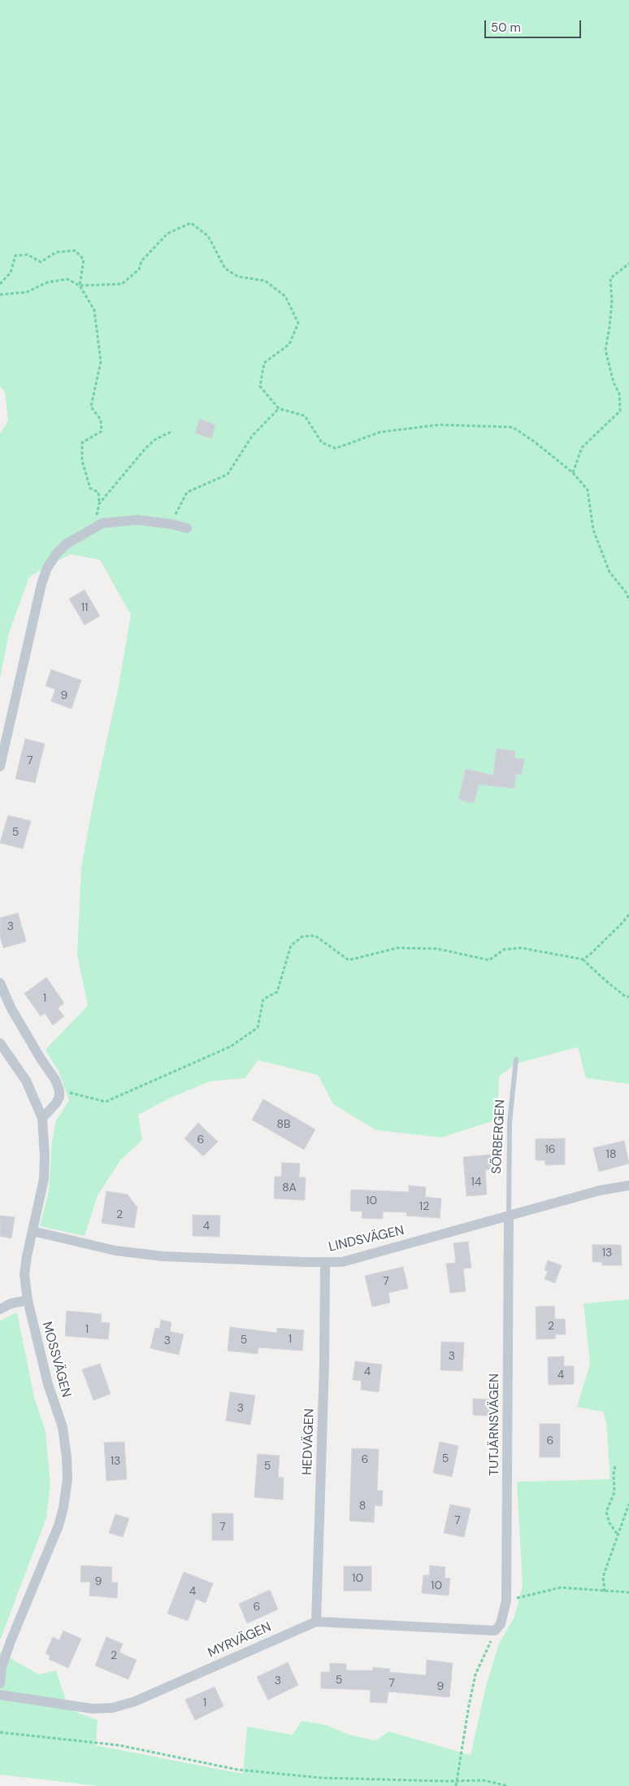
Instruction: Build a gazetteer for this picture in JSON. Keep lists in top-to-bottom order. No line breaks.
{"streets":{"street":["LINDSVÄGEN","MOSSVÄGEN","TUTJÄRNSVÄGEN","HEDVÄGEN","MYRVÄGEN"],"lane":["SÖRBERGEN"]},"crossings":[["SÖRBERGEN","LINDSVÄGEN"],["SÖRBERGEN","TUTJÄRNSVÄGEN"],["LINDSVÄGEN","MOSSVÄGEN"],["LINDSVÄGEN","TUTJÄRNSVÄGEN"],["LINDSVÄGEN","HEDVÄGEN"],["TUTJÄRNSVÄGEN","MYRVÄGEN"],["HEDVÄGEN","MYRVÄGEN"]],"house_numbers":["11","9","7","5","3","1","8B","6","16","18","14","8A","10","12","2","4","13","7","2","1","1","5","3","3","4","4","3","6","5","6","13","5","8","7","7","10","9","10","4","6","2","5","3","7","9","1"],"scale_bar":"50 m"}
